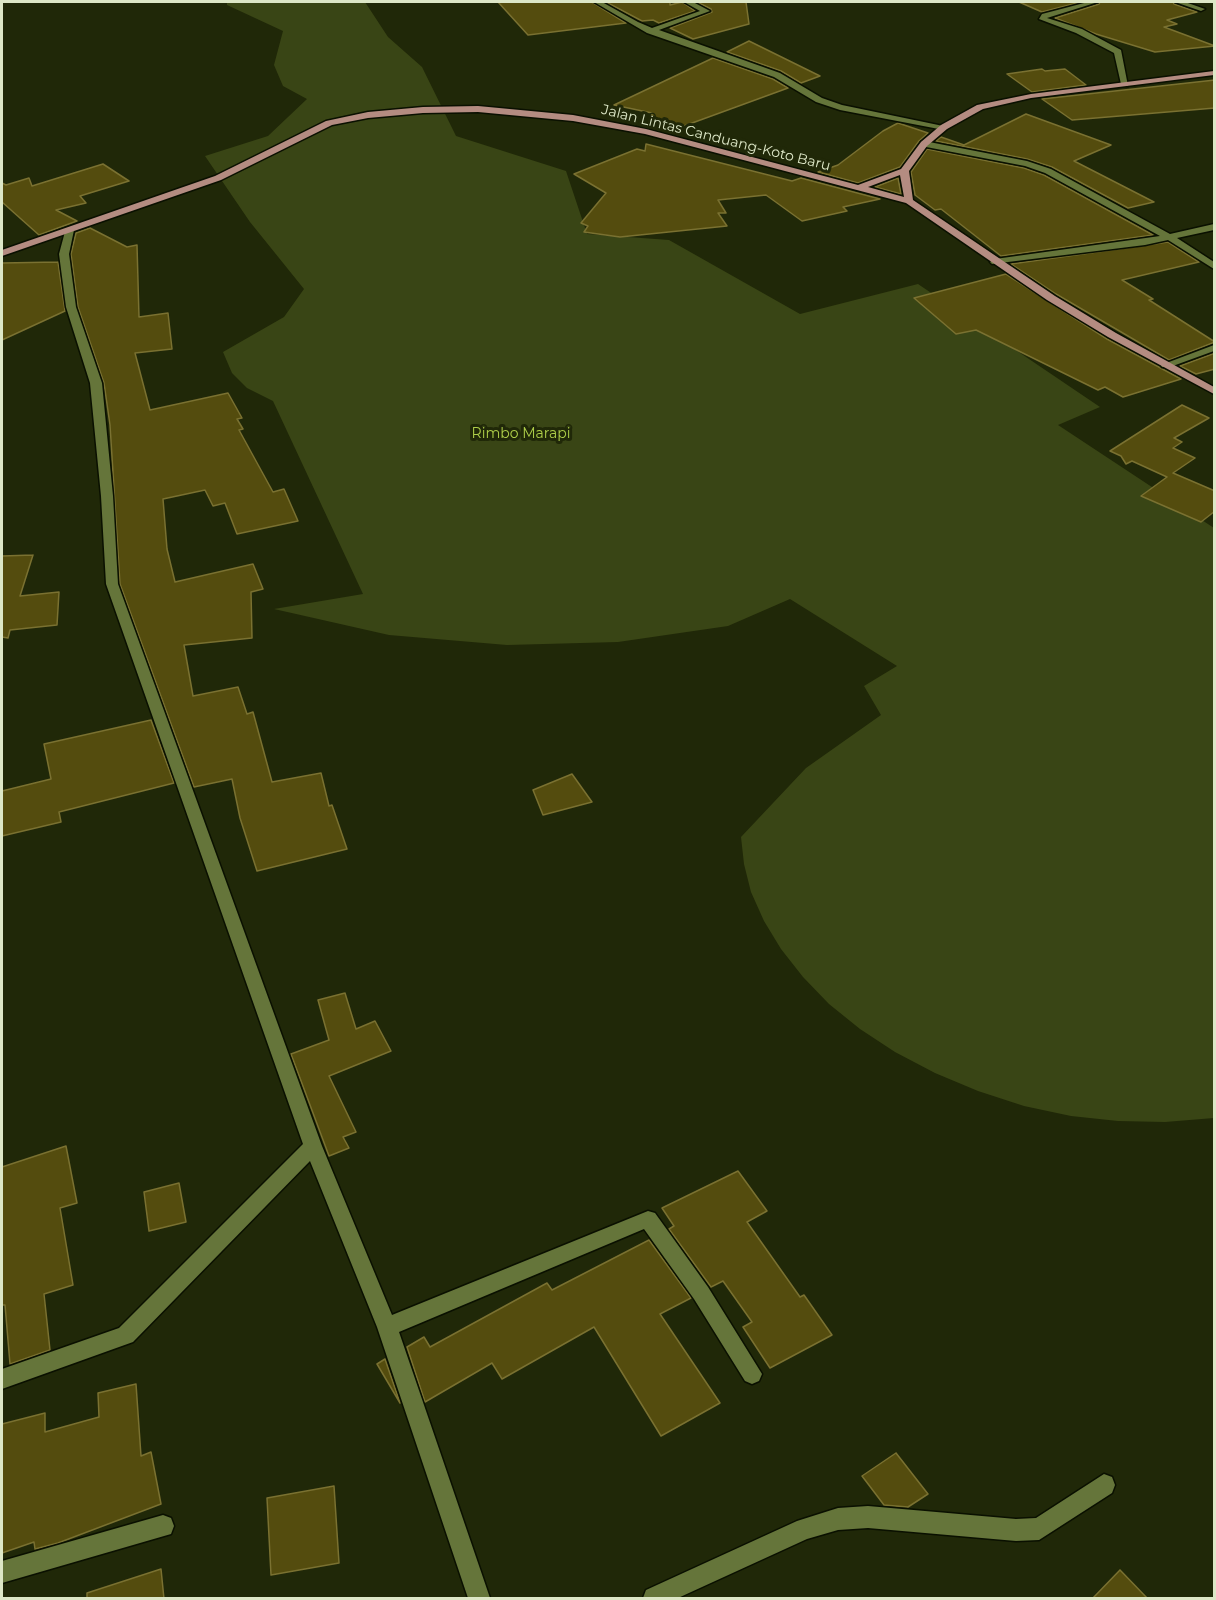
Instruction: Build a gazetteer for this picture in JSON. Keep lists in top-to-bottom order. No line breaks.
{"streets":{"main road":["Jalan Lintas Canduang-Koto Baru"]},"parks":["Rimbo Marapi"]}
